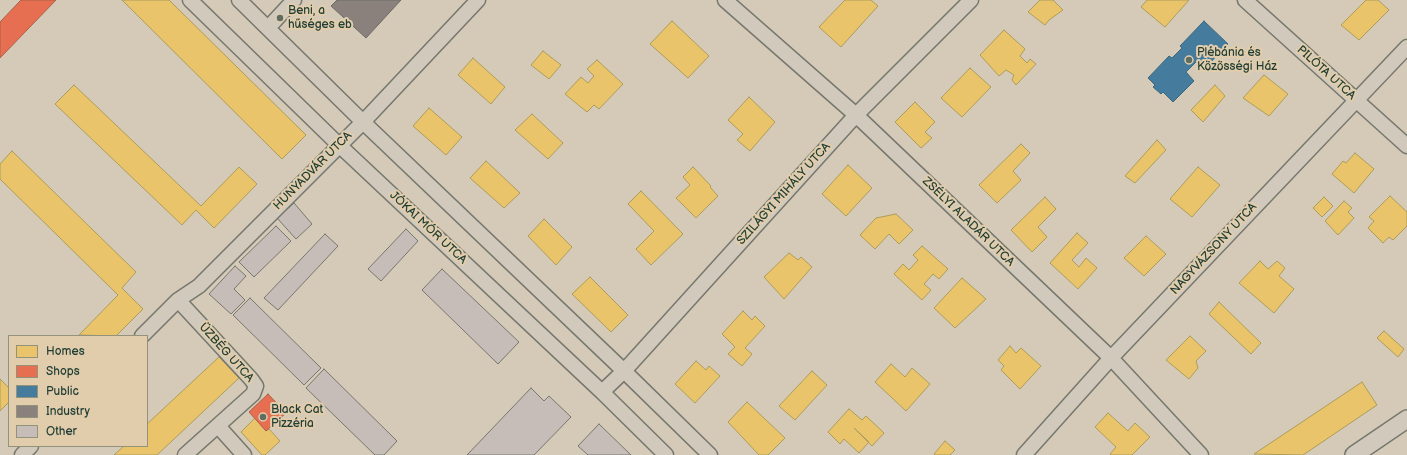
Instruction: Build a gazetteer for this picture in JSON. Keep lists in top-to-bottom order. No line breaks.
{"streets":{"street":["PILÓTA UTCA","HUNYADVÁR UTCA","SZILÁGYI MIHÁLY UTCA","ZSÉLYI ALADÁR UTCA","JÓKAI MÓR UTCA","NAGYVÁZSONY UTCA","ÜZBÉG UTCA"]},"crossings":[["PILÓTA UTCA","NAGYVÁZSONY UTCA"],["HUNYADVÁR UTCA","JÓKAI MÓR UTCA"],["HUNYADVÁR UTCA","ÜZBÉG UTCA"],["SZILÁGYI MIHÁLY UTCA","ZSÉLYI ALADÁR UTCA"],["SZILÁGYI MIHÁLY UTCA","JÓKAI MÓR UTCA"],["ZSÉLYI ALADÁR UTCA","NAGYVÁZSONY UTCA"]],"places":["Beni, a hűséges eb","Plébánia és Közösségi Ház","Black Cat Pizzéria"],"legend":["Homes","Shops","Public","Industry","Other"]}
